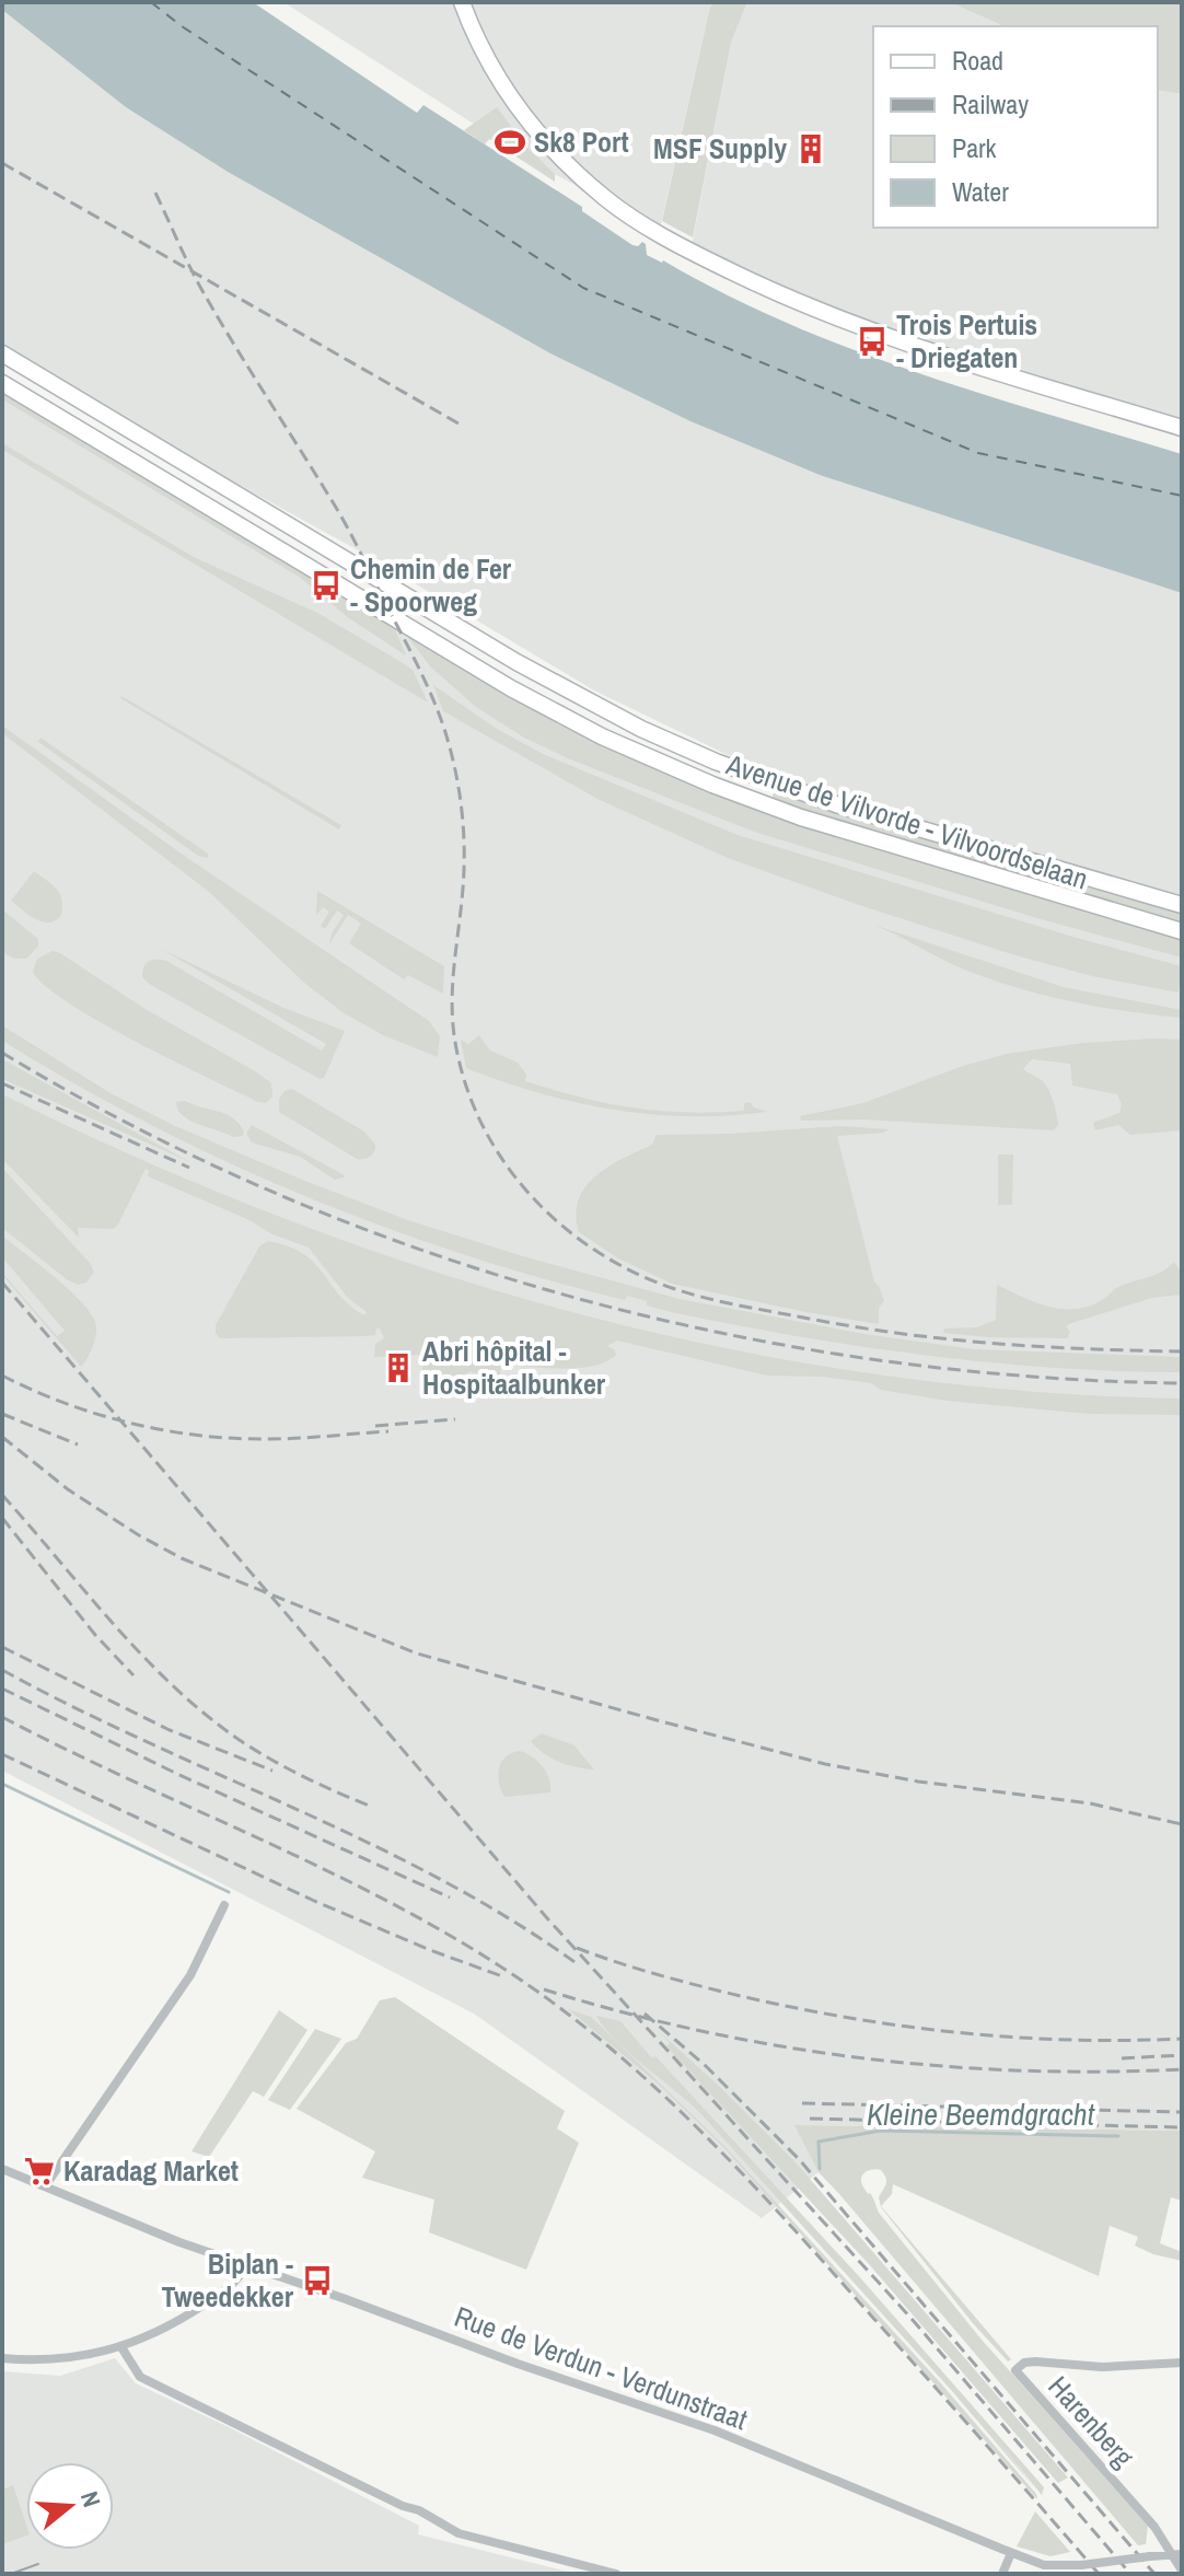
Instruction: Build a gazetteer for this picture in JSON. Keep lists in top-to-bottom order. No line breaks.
{"streets":{"main road":["Avenue de Vilvorde - Vilvoordselaan"],"street":["Rue de Verdun - Verdunstraat","Harenberg"]},"crossings":[["Rue de Verdun - Verdunstraat","Harenberg"]],"water":["Kleine Beemdgracht"],"places":{"sports":["Sk8 Port"],"building":["MSF Supply","Abri hôpital - Hospitaalbunker"],"bus stop":["Trois Pertuis - Driegaten","Chemin de Fer - Spoorweg","Biplan - Tweedekker"],"supermarket":["Karadag Market"]},"legend":["Road","Railway","Park","Water"],"north":"right"}
